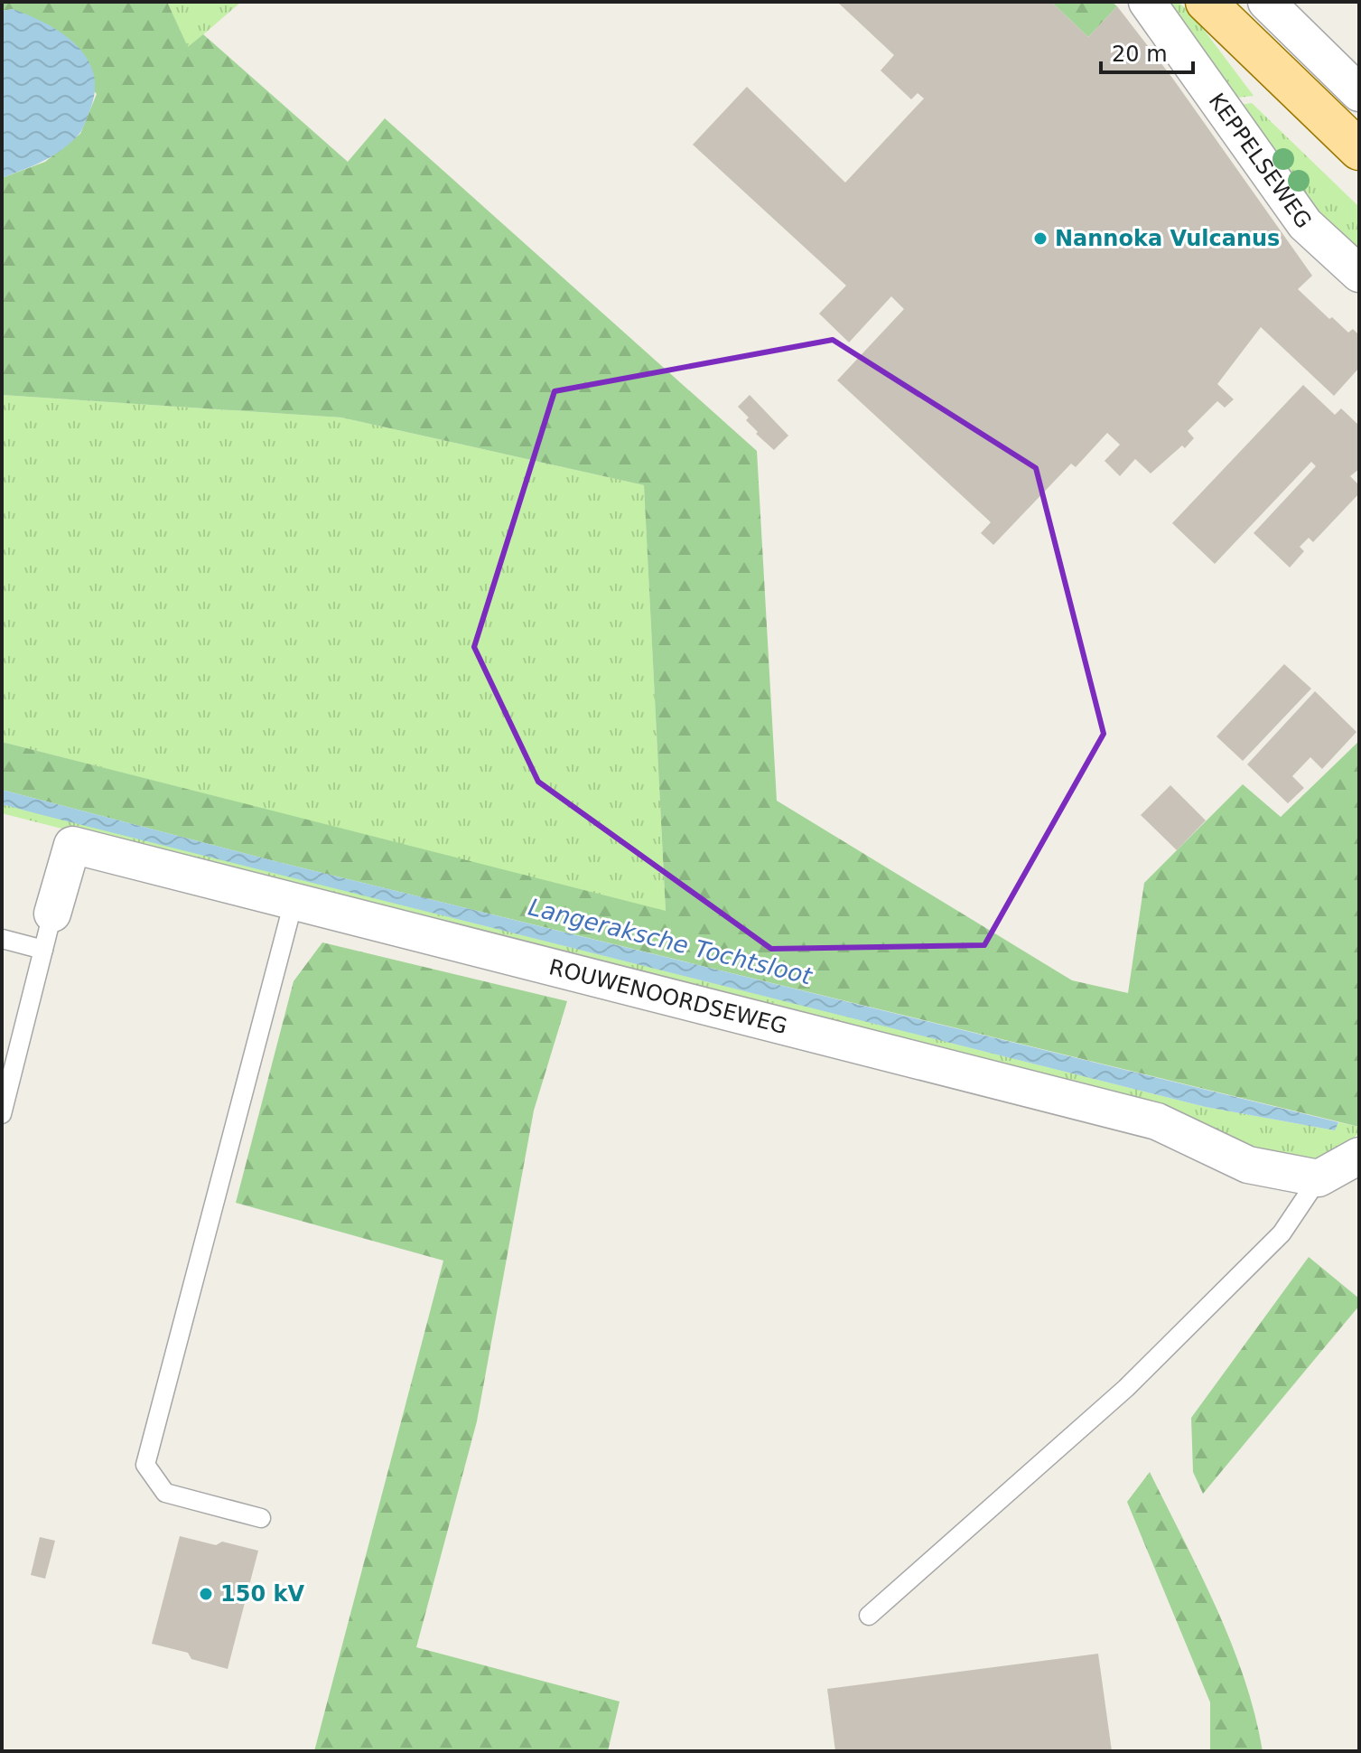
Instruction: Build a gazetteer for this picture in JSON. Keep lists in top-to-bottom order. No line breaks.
{"streets":{"street":["KEPPELSEWEG","ROUWENOORDSEWEG"]},"water":["Langeraksche Tochtsloot"],"places":["Nannoka Vulcanus","150 kV"],"scale_bar":"20 m"}
